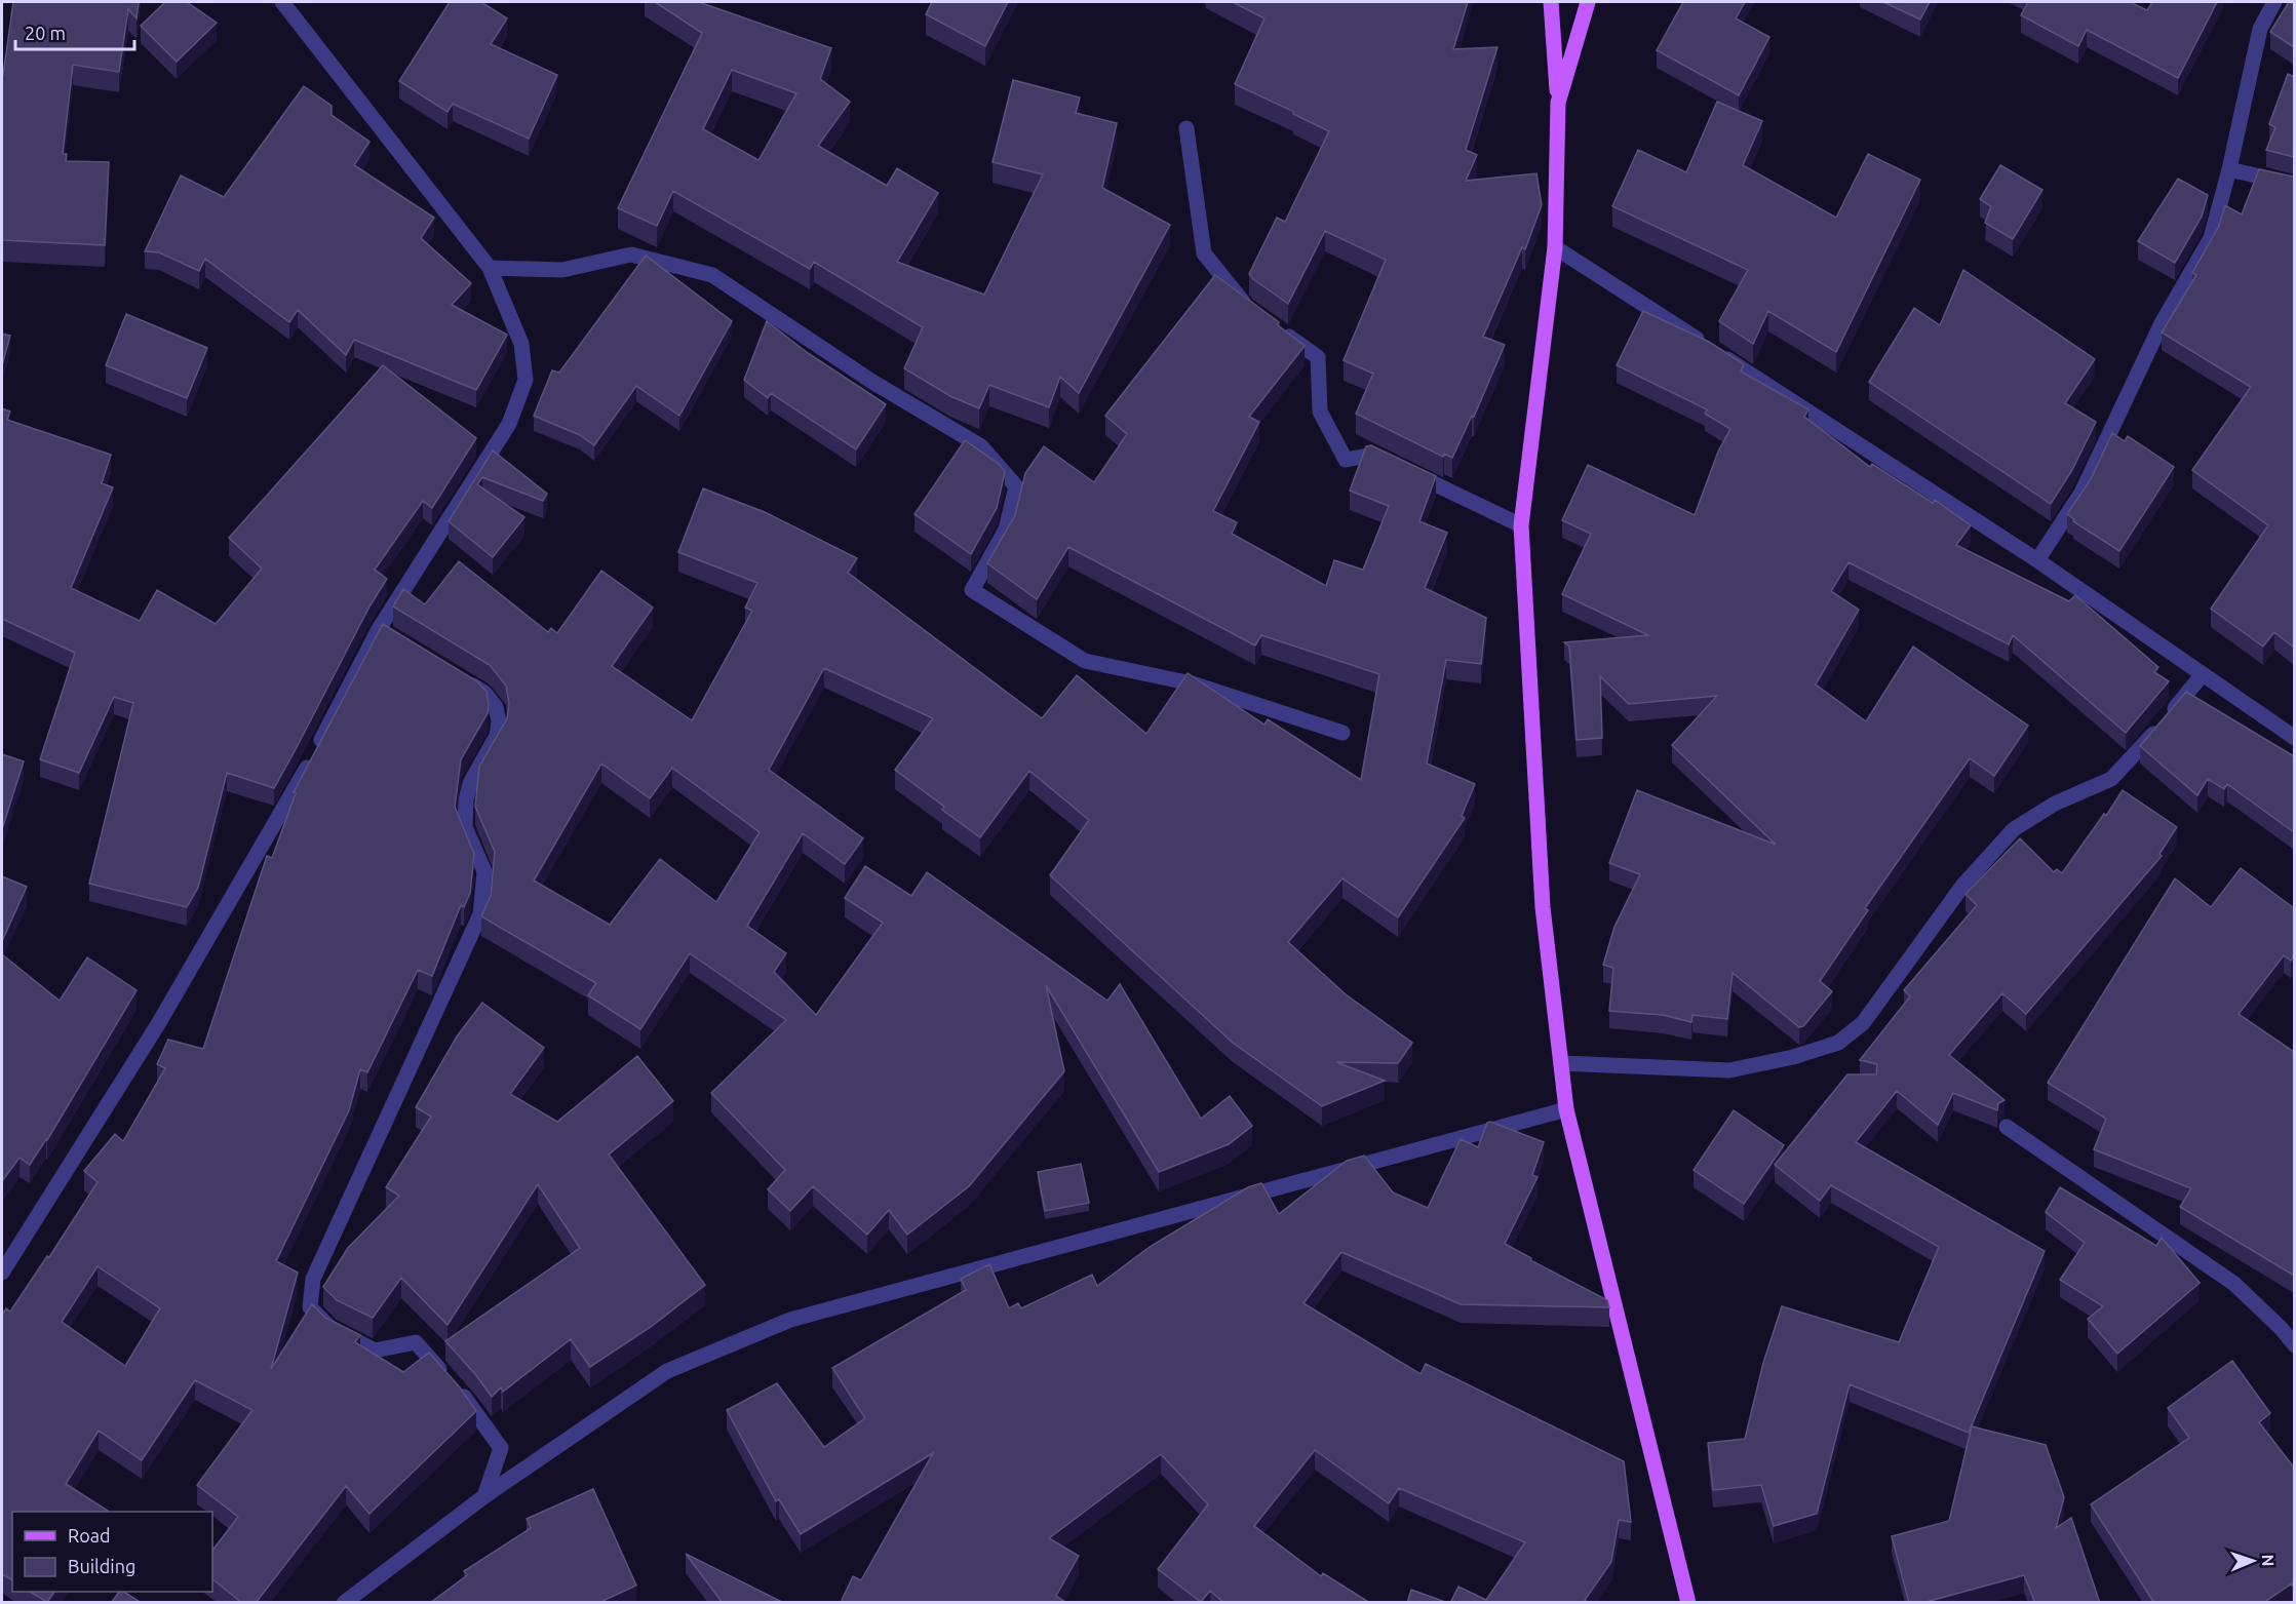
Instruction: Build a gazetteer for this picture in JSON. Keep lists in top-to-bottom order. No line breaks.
{"legend":["Road","Building"],"scale_bar":"20 m","north":"right"}
